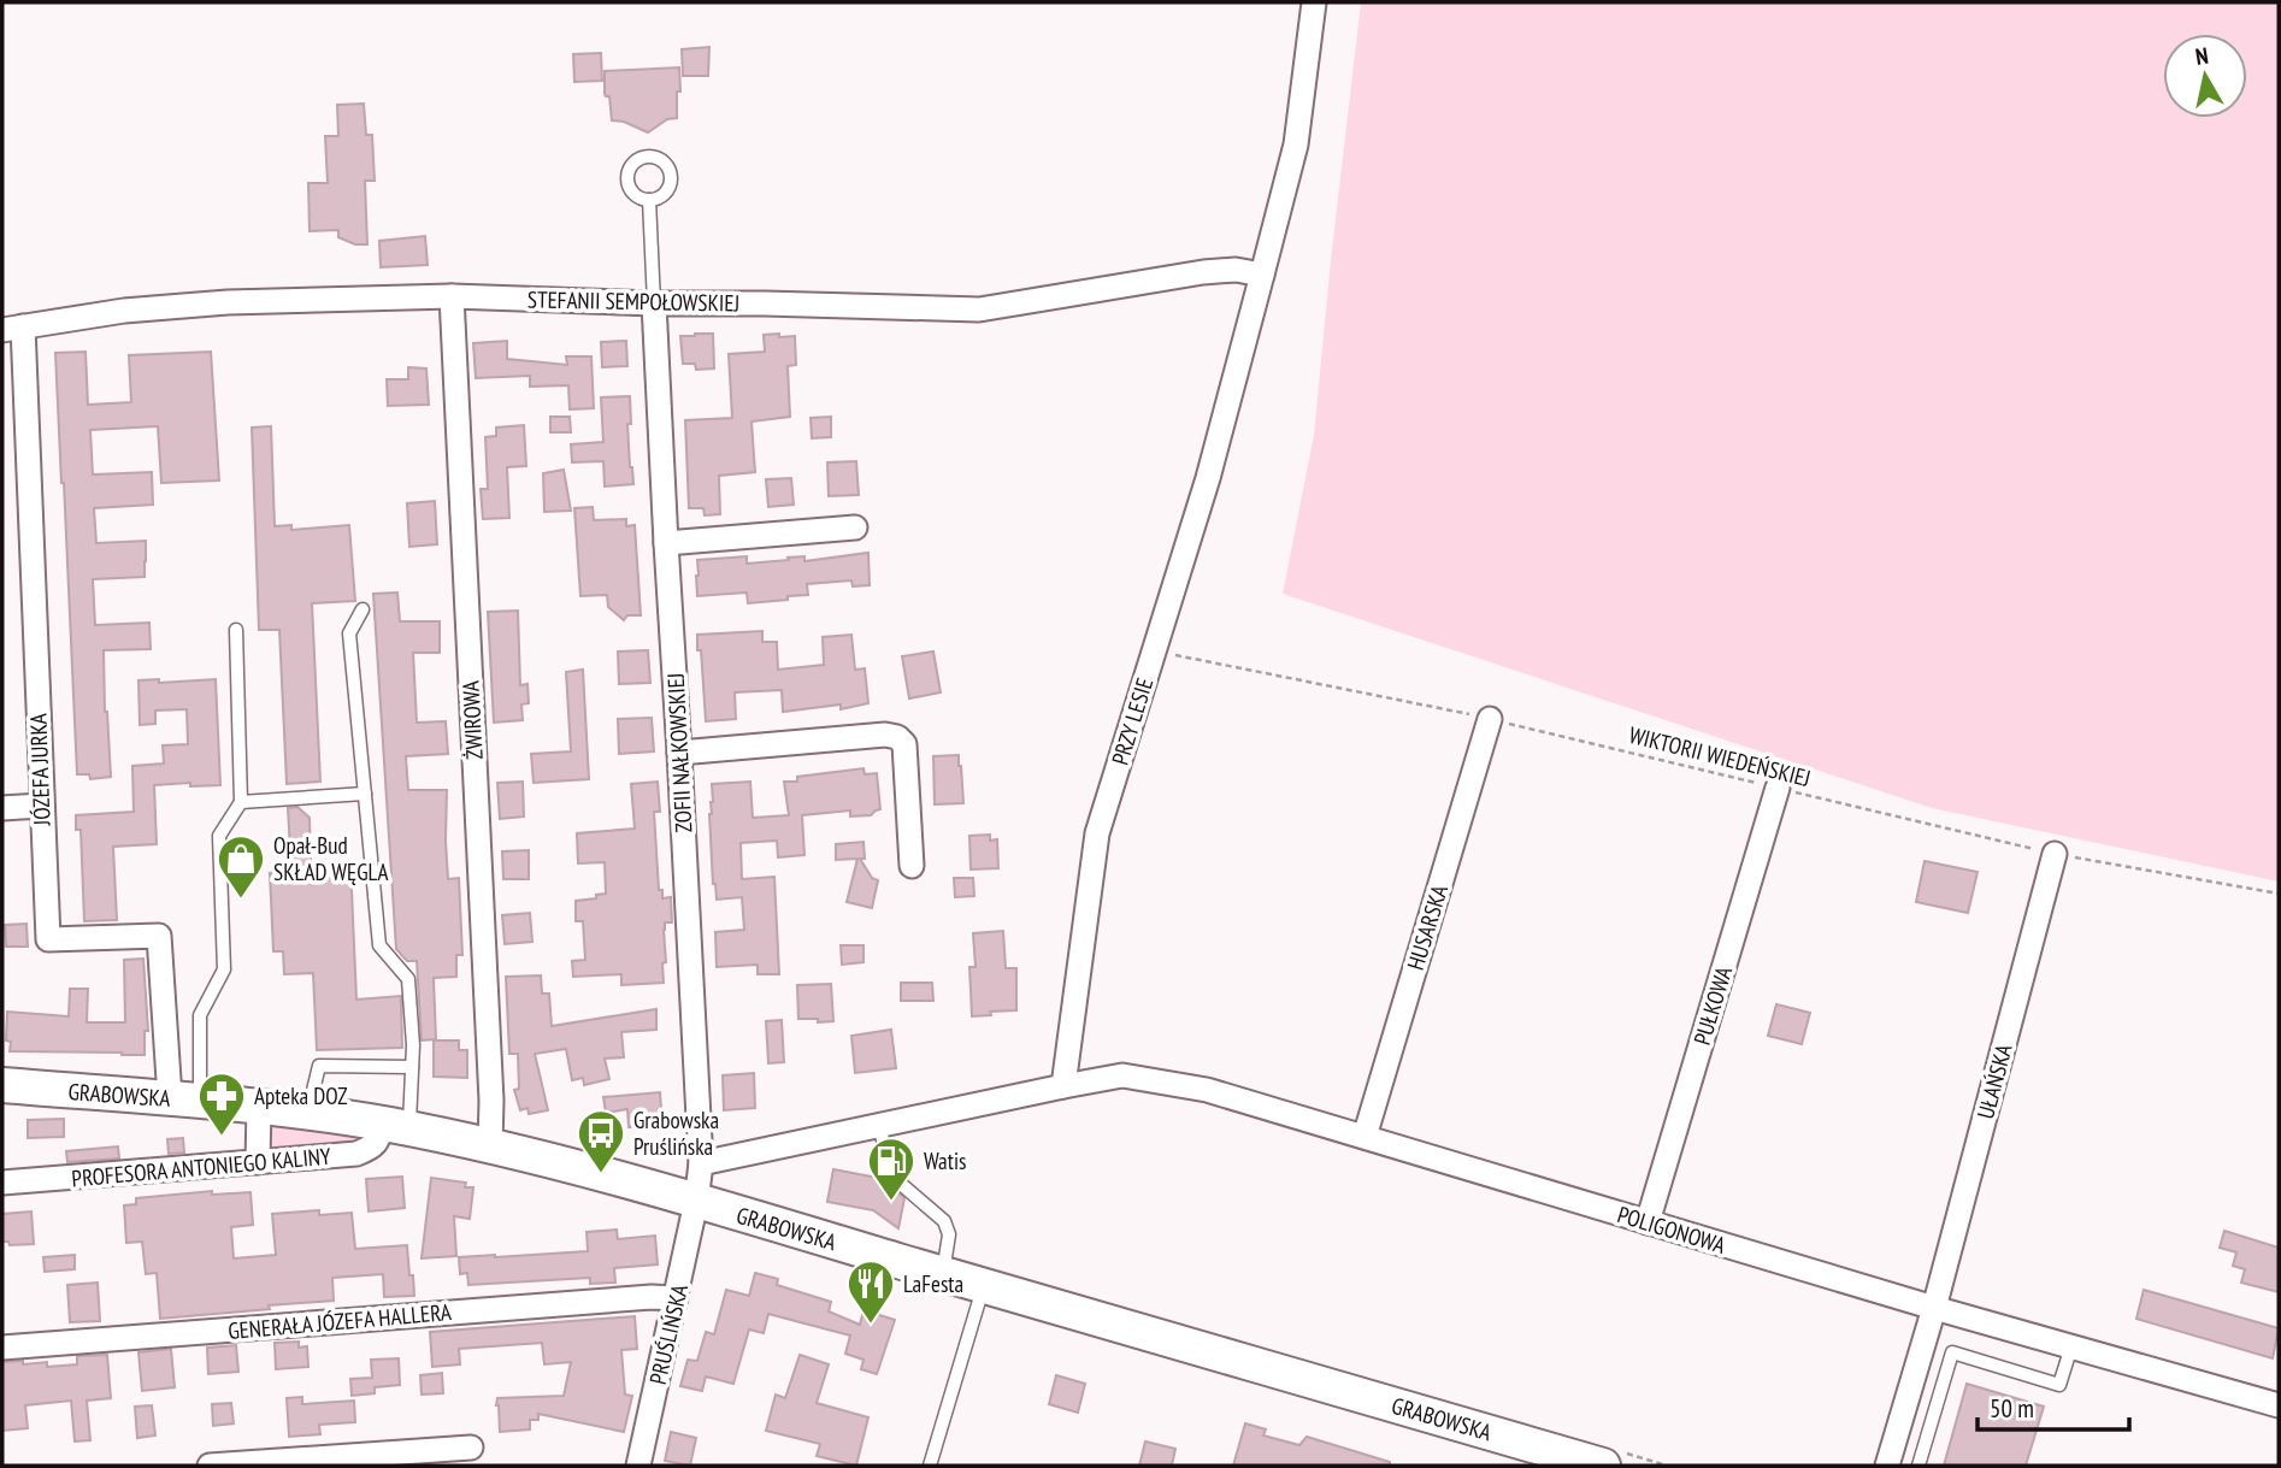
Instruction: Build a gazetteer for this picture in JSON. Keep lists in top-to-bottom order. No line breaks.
{"streets":{"street":["STEFANII SEMPOŁOWSKIEJ","ŻWIROWA","PRZY LESIE","ZOFII NAŁKOWSKIEJ","JÓZEFA JURKA","HUSARSKA","PUŁKOWA","UŁAŃSKA","GRABOWSKA","PROFESORA ANTONIEGO KALINY","POLIGONOWA","GENERAŁA JÓZEFA HALLERA","PRUŚLIŃSKA"],"path":["WIKTORII WIEDEŃSKIEJ"]},"crossings":[["STEFANII SEMPOŁOWSKIEJ","ŻWIROWA"],["STEFANII SEMPOŁOWSKIEJ","PRZY LESIE"],["STEFANII SEMPOŁOWSKIEJ","ZOFII NAŁKOWSKIEJ"],["STEFANII SEMPOŁOWSKIEJ","JÓZEFA JURKA"],["ŻWIROWA","GRABOWSKA"],["PRZY LESIE","WIKTORII WIEDEŃSKIEJ"],["PRZY LESIE","POLIGONOWA"],["ZOFII NAŁKOWSKIEJ","GRABOWSKA"],["ZOFII NAŁKOWSKIEJ","PRUŚLIŃSKA"],["WIKTORII WIEDEŃSKIEJ","HUSARSKA"],["WIKTORII WIEDEŃSKIEJ","PUŁKOWA"],["WIKTORII WIEDEŃSKIEJ","UŁAŃSKA"],["JÓZEFA JURKA","GRABOWSKA"],["HUSARSKA","POLIGONOWA"],["PUŁKOWA","POLIGONOWA"],["UŁAŃSKA","POLIGONOWA"],["GRABOWSKA","PROFESORA ANTONIEGO KALINY"],["GRABOWSKA","PRUŚLIŃSKA"],["GENERAŁA JÓZEFA HALLERA","PRUŚLIŃSKA"]],"places":{"shop":["Opał-Bud SKŁAD WĘGLA"],"pharmacy":["Apteka DOZ"],"bus stop":["Grabowska Pruślińska"],"fuel station":["Watis"],"restaurant":["LaFesta"]},"scale_bar":"50 m","north":"top"}
